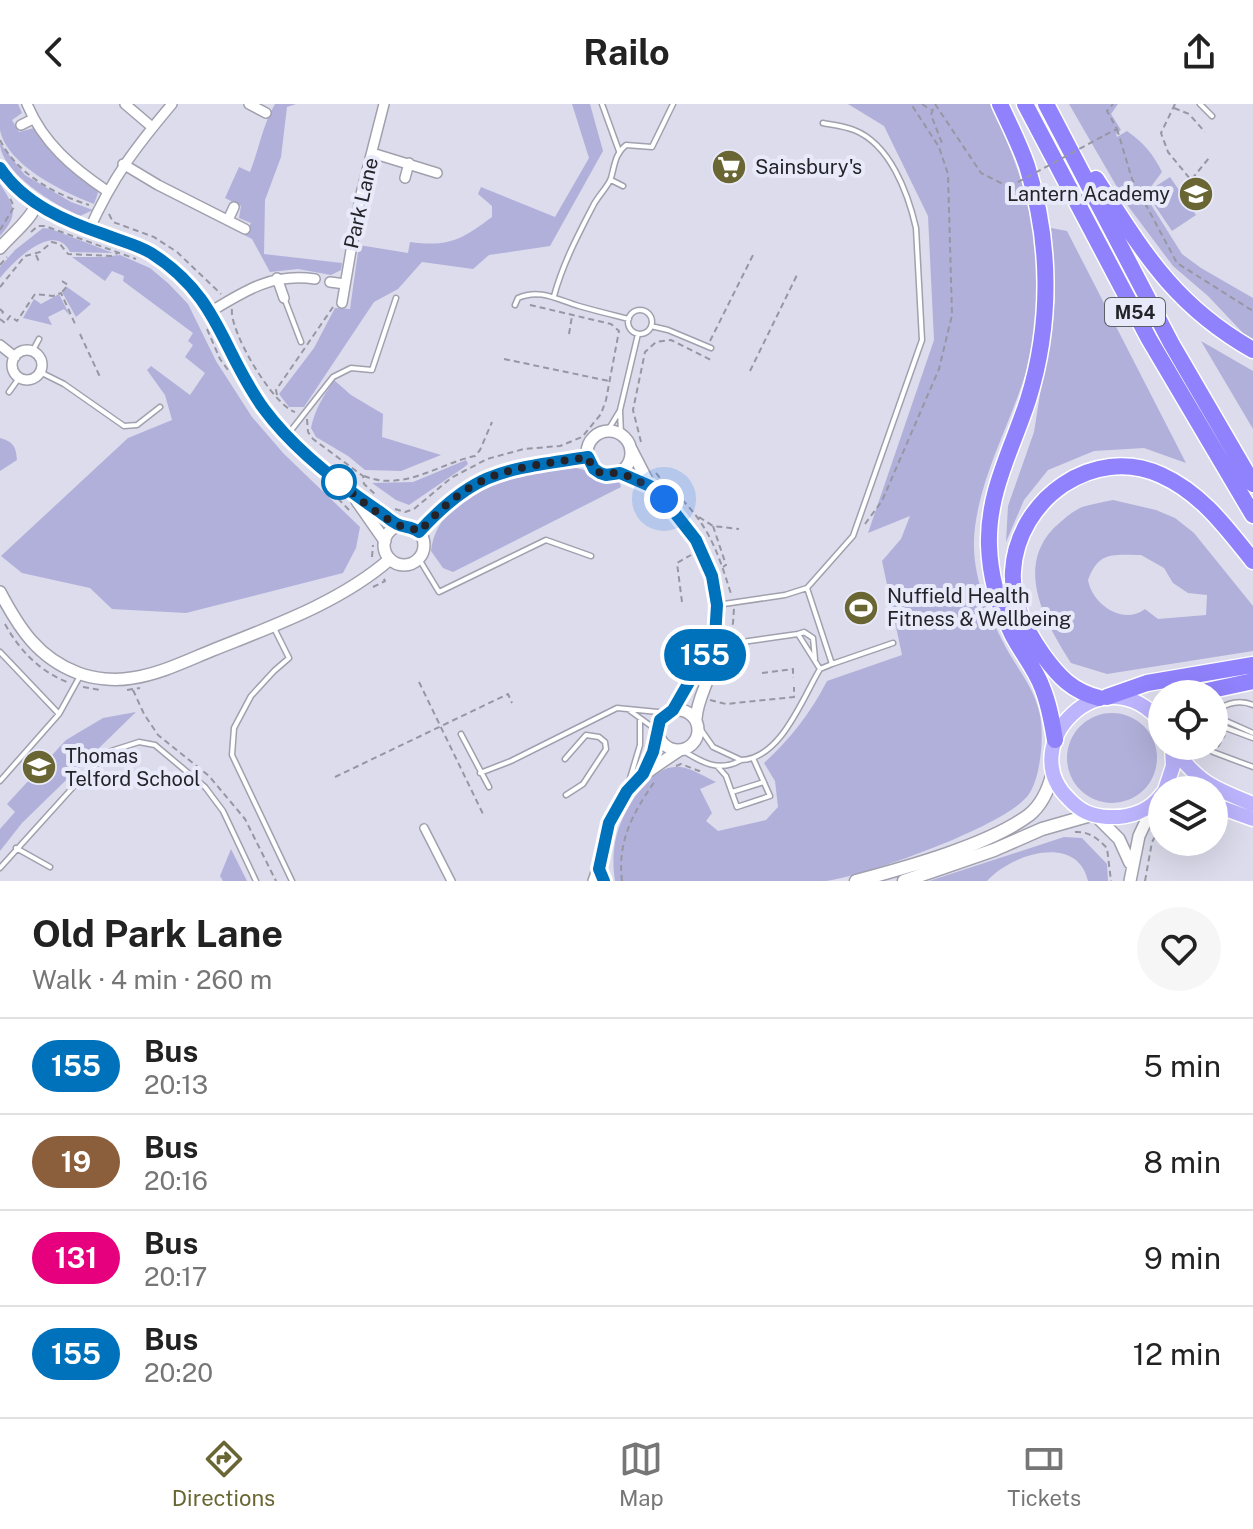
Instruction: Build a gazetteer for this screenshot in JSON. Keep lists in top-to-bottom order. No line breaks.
{"streets":{"highway":["M54"],"street":["Park Lane"]},"places":{"supermarket":["Sainsbury's"],"school or university":["Lantern Academy","Thomas Telford School"],"sports":["Nuffield Health Fitness & Wellbeing"]},"lines":["bus line 155"],"page":{"header":"Railo","on_map":"155","heading":["Old Park Lane","Walk · 4 min · 260 m"],"list":[{"mark":"155","name":"Bus","note":"20:13","value":"5 min"},{"mark":"19","name":"Bus","note":"20:16","value":"8 min"},{"mark":"131","name":"Bus","note":"20:17","value":"9 min"},{"mark":"155","name":"Bus","note":"20:20","value":"12 min"}],"tabs":["Directions","Map","Tickets"]}}
